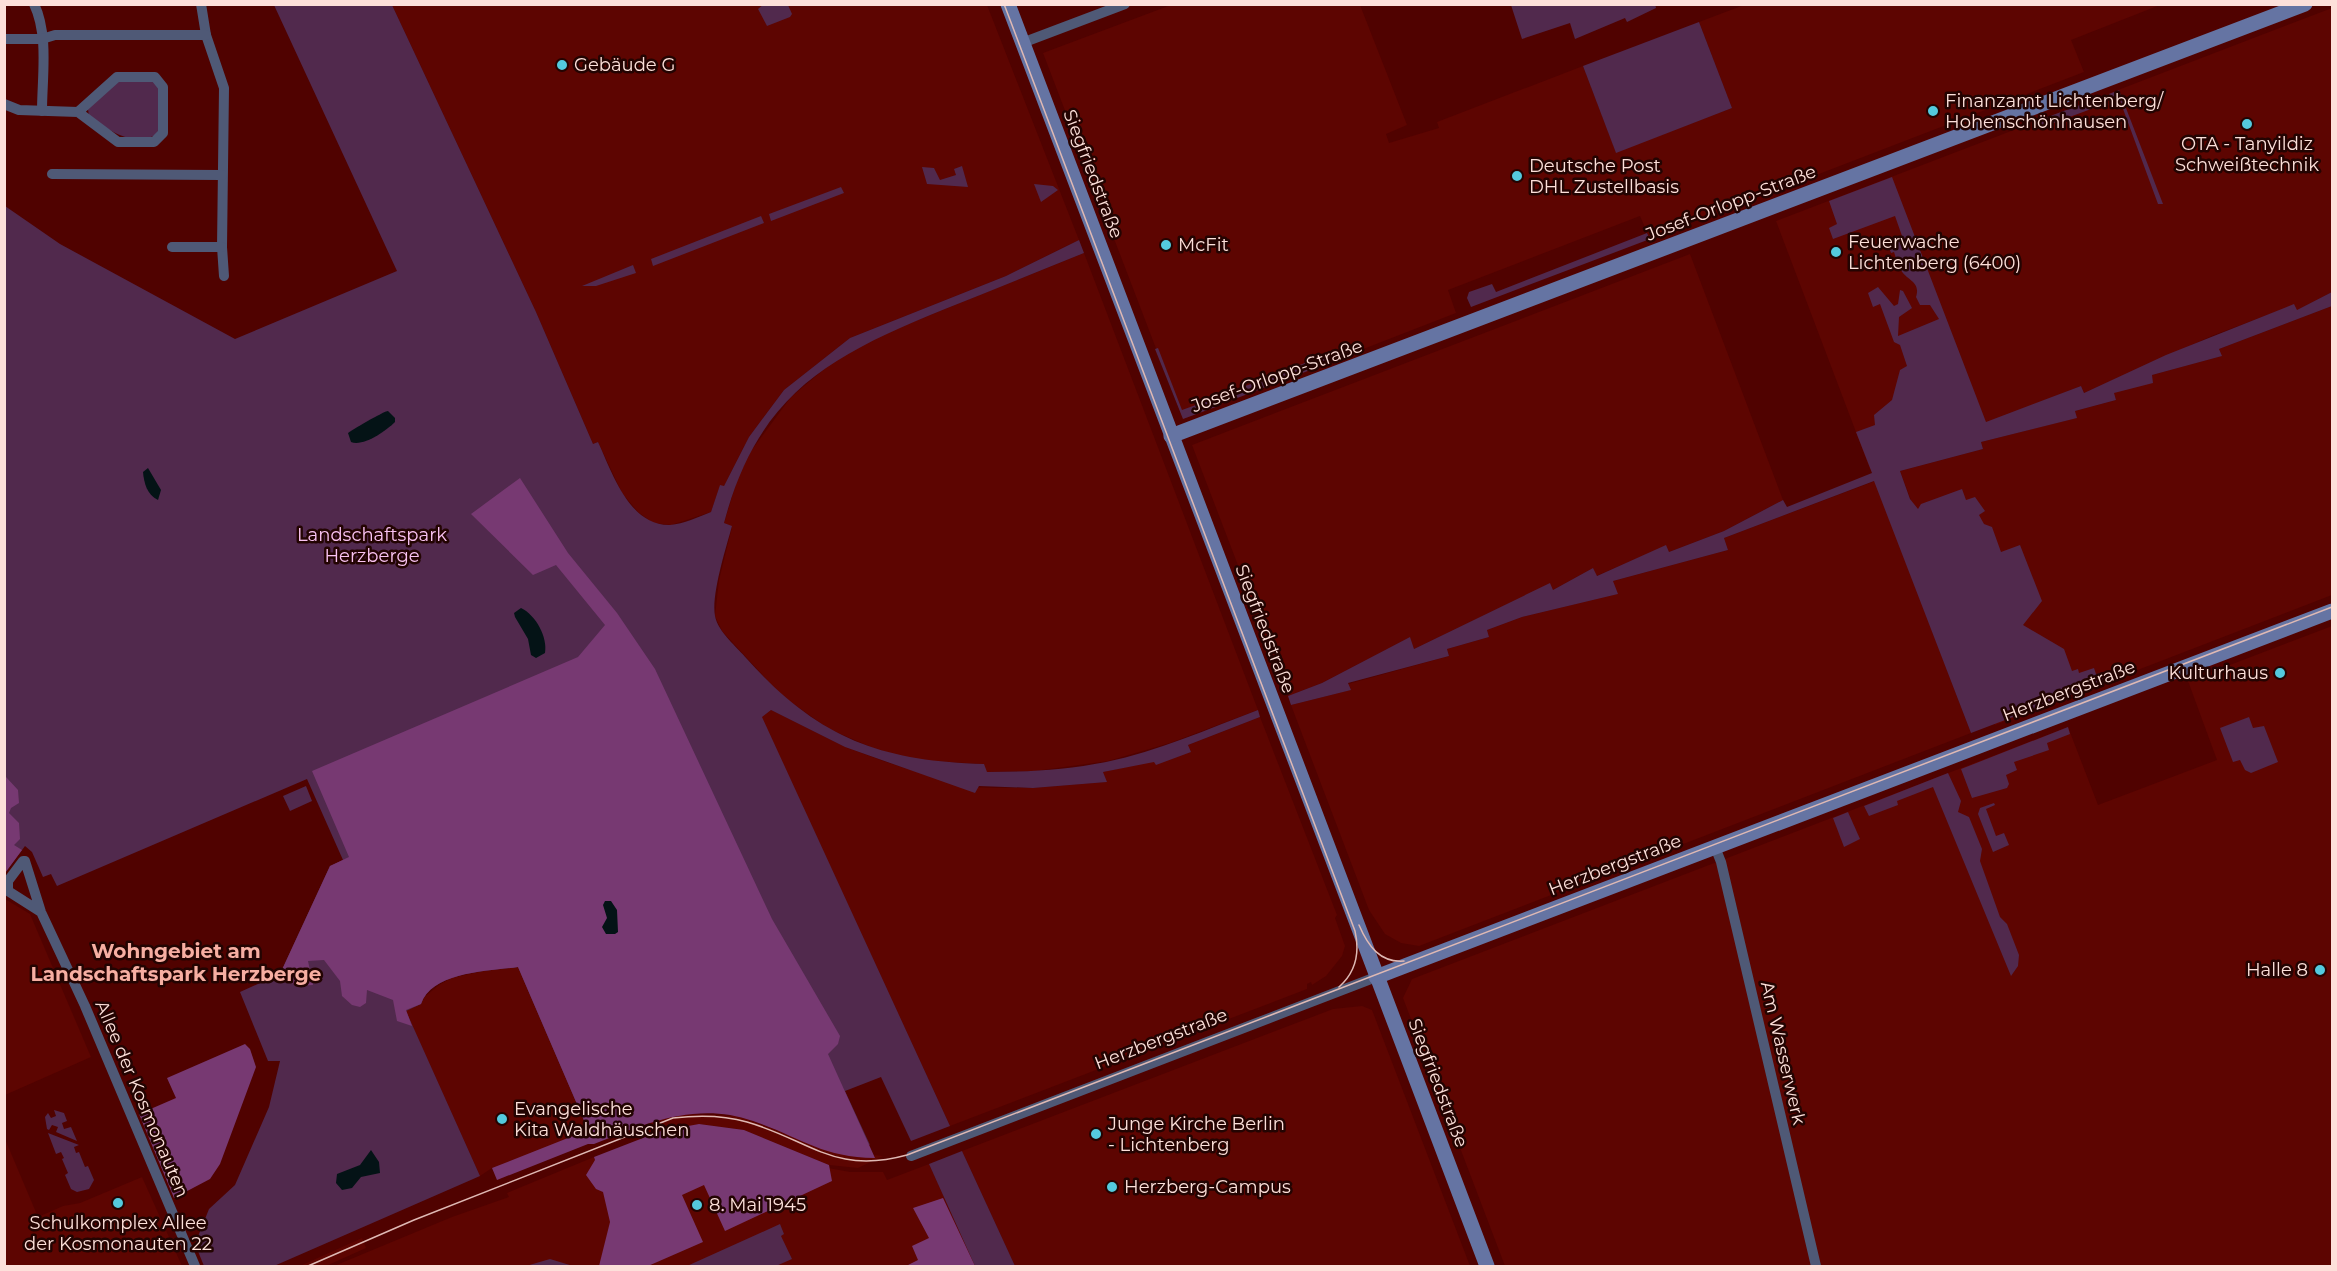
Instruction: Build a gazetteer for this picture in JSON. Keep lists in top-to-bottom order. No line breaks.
{"streets":{"street":["Siegfriedstraße","Josef-Orlopp-Straße","Herzbergstraße","Am Wasserwerk","Allee der Kosmonauten"]},"crossings":[["Siegfriedstraße","Josef-Orlopp-Straße"],["Siegfriedstraße","Herzbergstraße"],["Herzbergstraße","Am Wasserwerk"]],"districts":["Wohngebiet am Landschaftspark Herzberge"],"parks":["Landschaftspark Herzberge"],"places":["Gebäude G","Finanzamt Lichtenberg/ Hohenschönhausen","OTA - Tanyildiz Schweißtechnik","Deutsche Post DHL Zustellbasis","McFit","Feuerwache Lichtenberg (6400)","Kulturhaus","Halle 8","Evangelische Kita Waldhäuschen","Junge Kirche Berlin - Lichtenberg","Herzberg-Campus","Schulkomplex Allee der Kosmonauten 22","8. Mai 1945"]}
